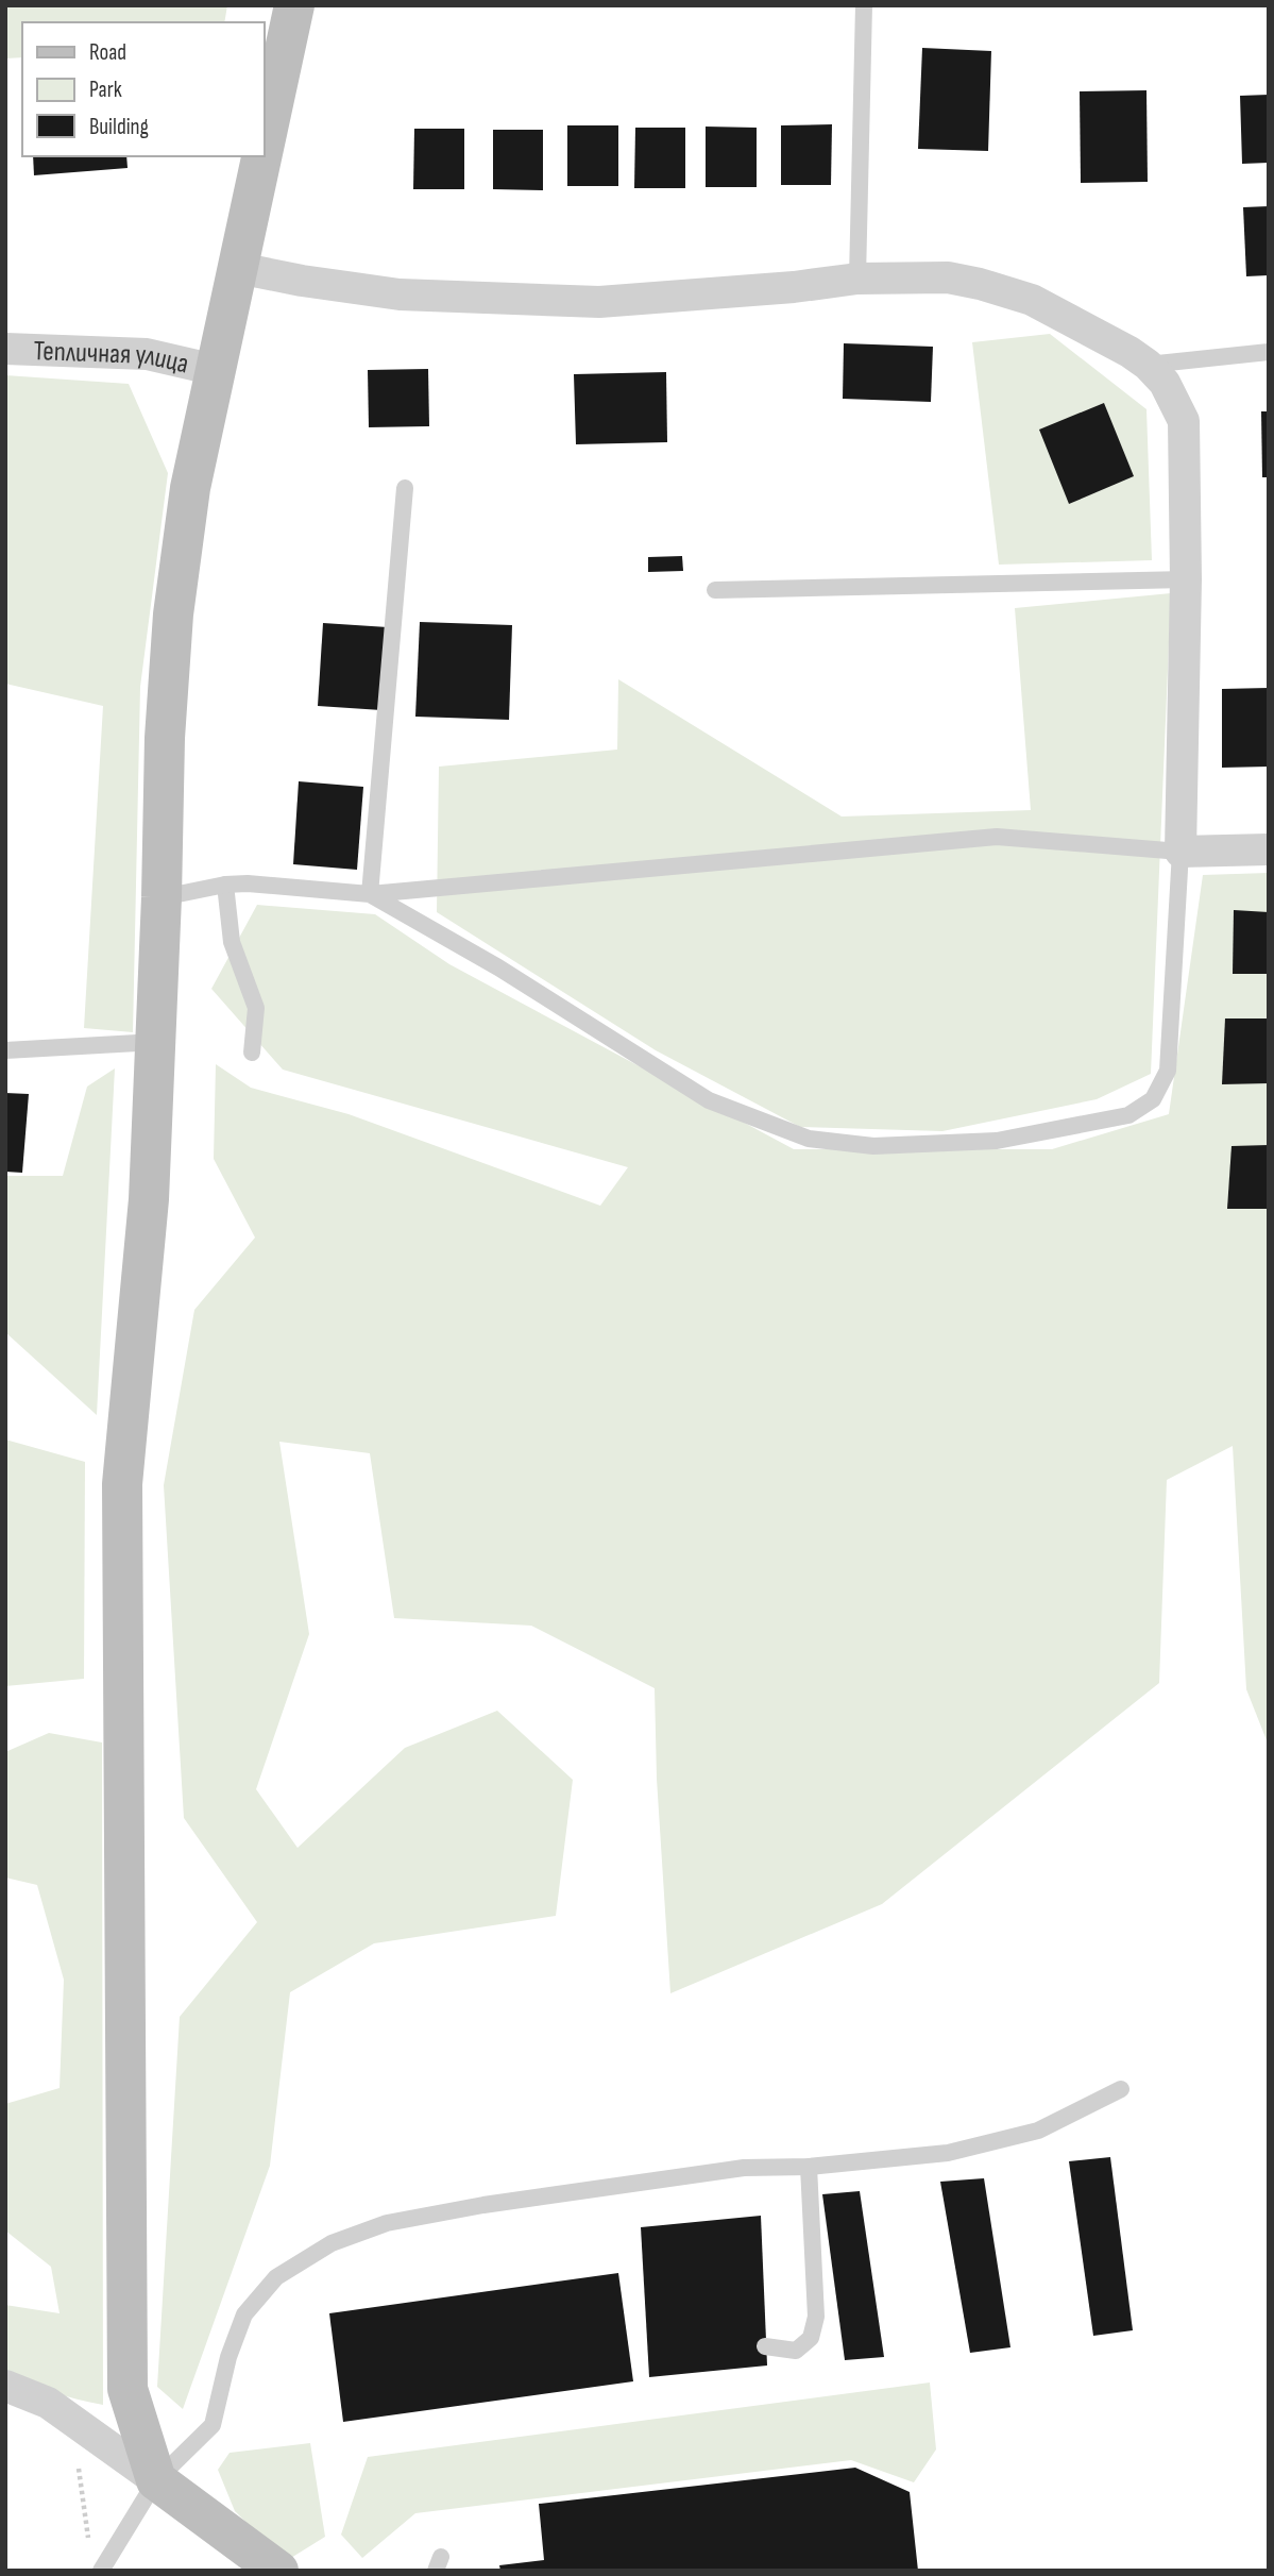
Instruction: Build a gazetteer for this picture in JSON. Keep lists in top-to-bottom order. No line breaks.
{"streets":{"street":["Тепличная улица"]},"legend":["Road","Park","Building"]}
